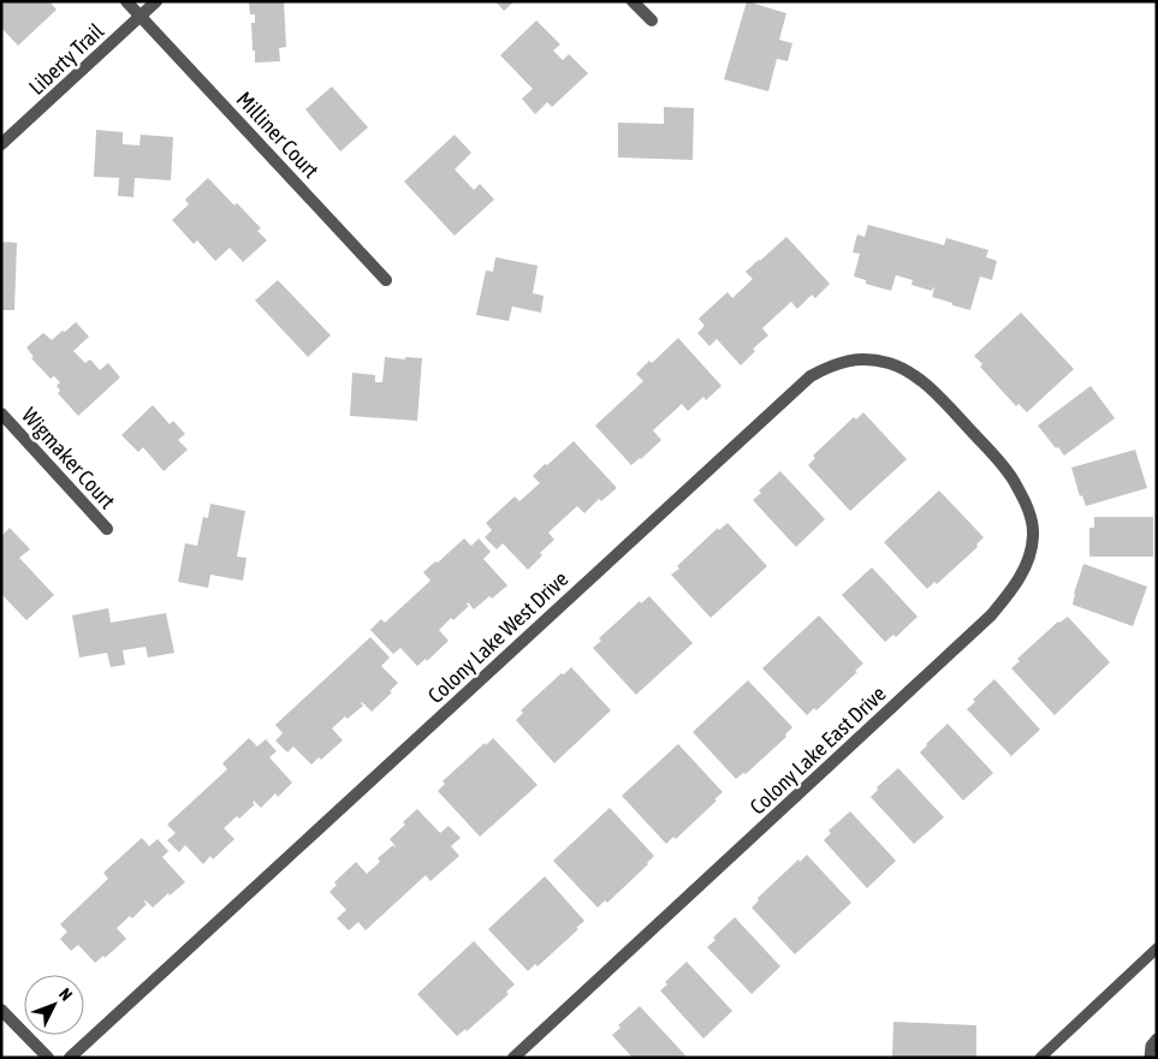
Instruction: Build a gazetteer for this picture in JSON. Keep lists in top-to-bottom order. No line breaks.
{"streets":{"street":["Liberty Trail","Milliner Court","Wigmaker Court","Colony Lake West Drive","Colony Lake East Drive"]},"crossings":[["Liberty Trail","Milliner Court"],["Colony Lake West Drive","Colony Lake East Drive"]],"north":"top right"}
